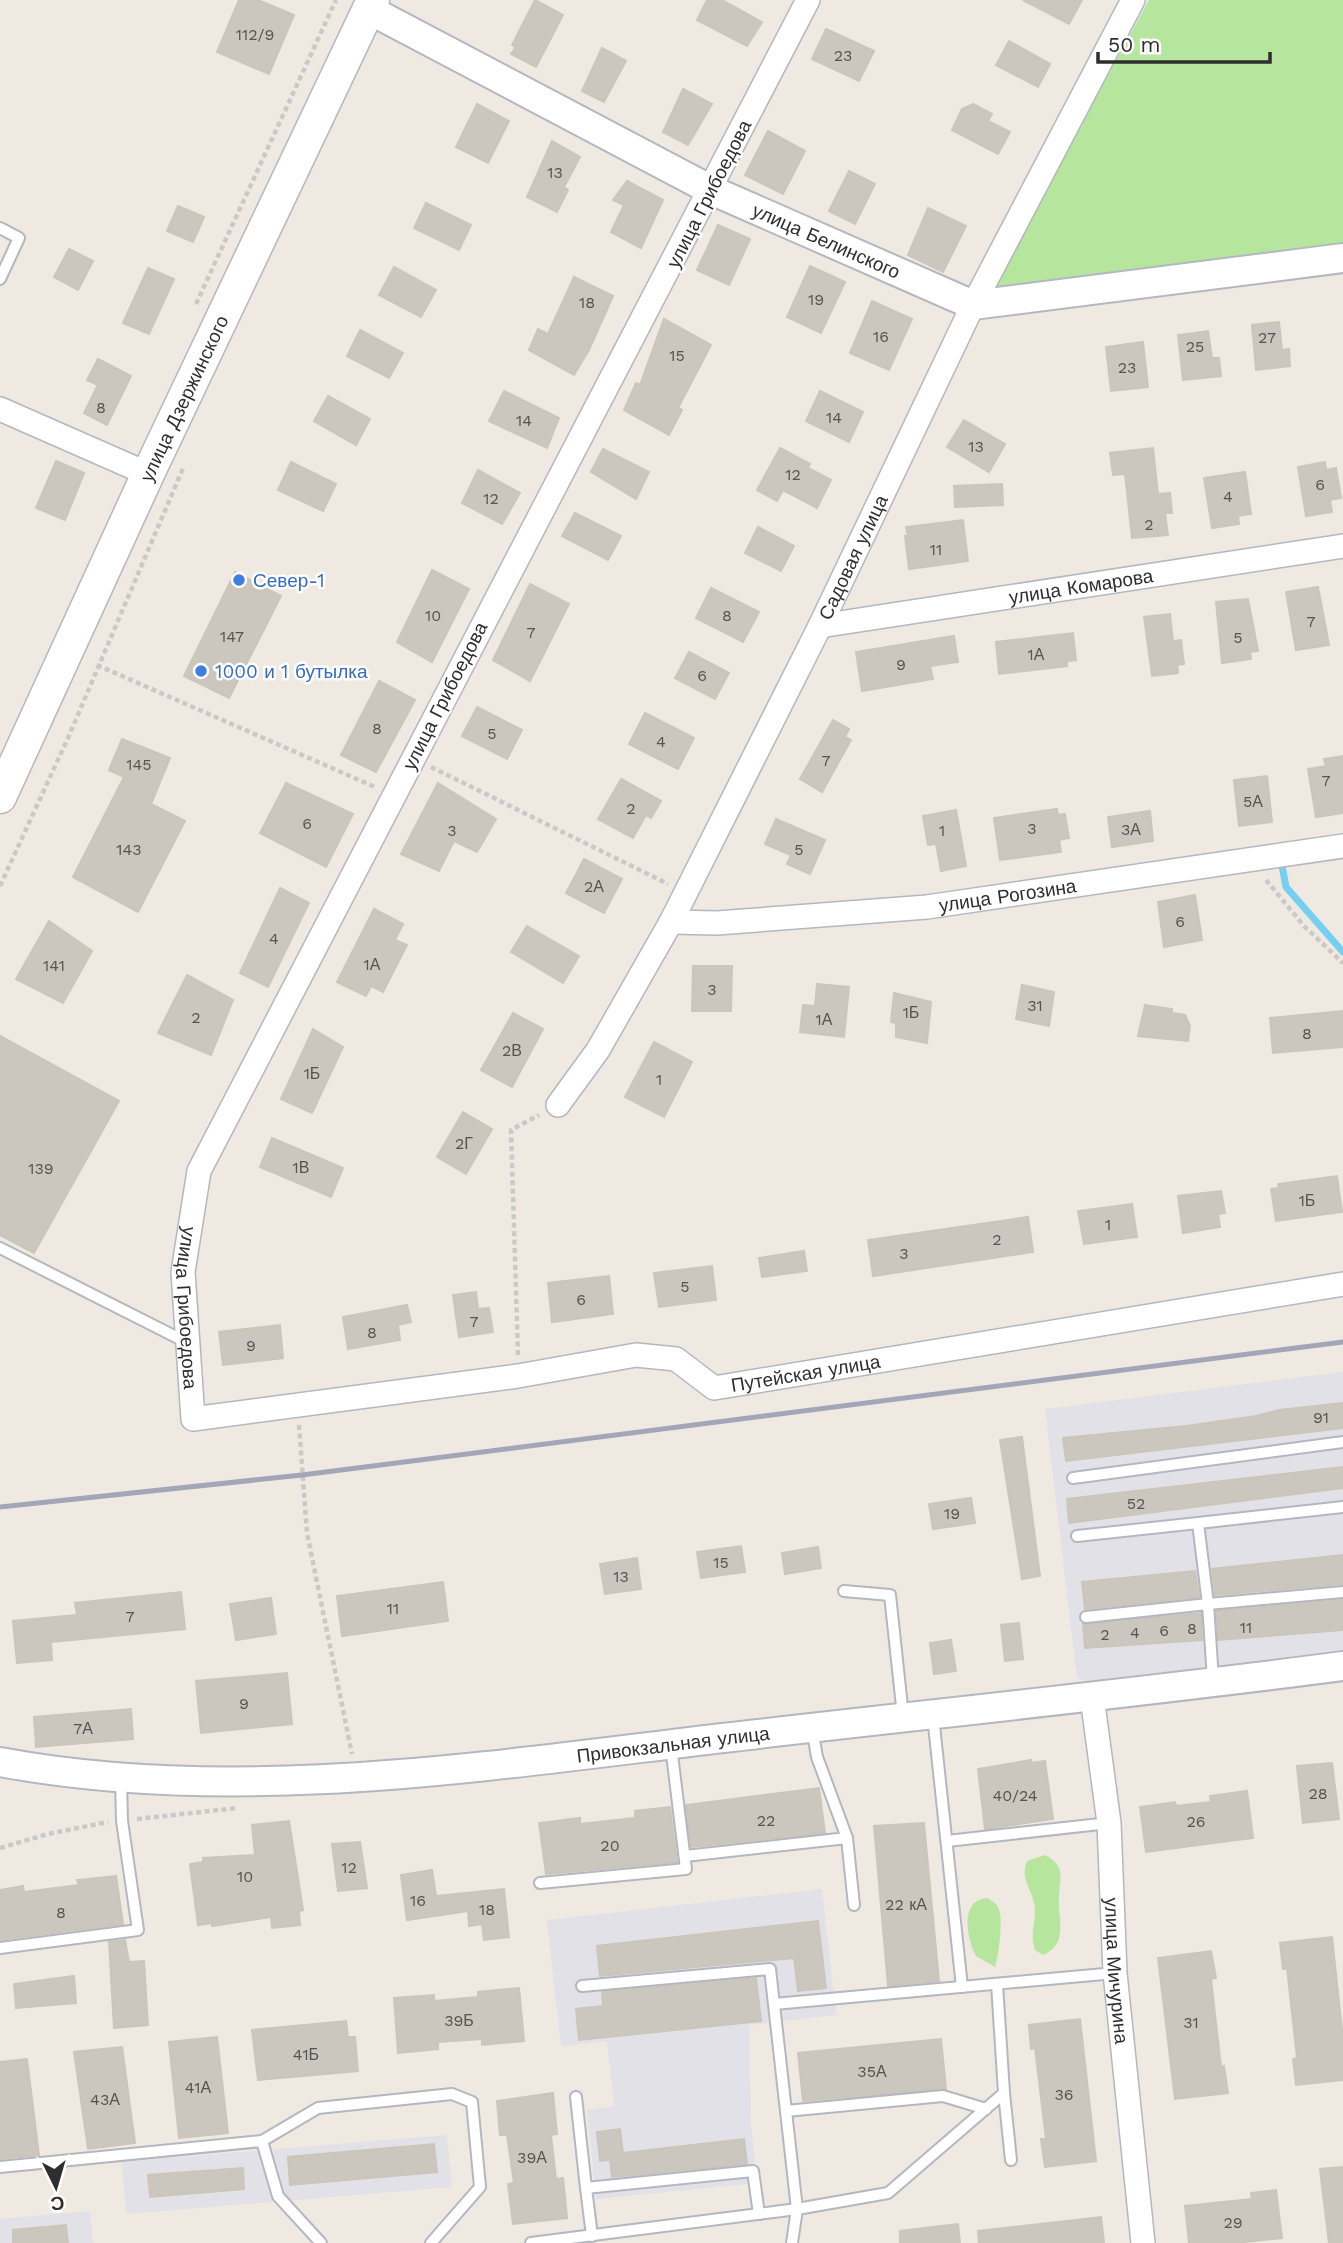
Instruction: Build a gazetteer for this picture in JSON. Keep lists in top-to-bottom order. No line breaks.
{"streets":{"main road":["улица Дзержинского"],"street":["улица Грибоедова","улица Белинского","Садовая улица","улица Комарова","улица Рогозина","Путейская улица","Привокзальная улица","улица Мичурина"]},"crossings":[["улица Грибоедова","улица Белинского"],["улица Грибоедова","Путейская улица"],["улица Белинского","улица Дзержинского"],["улица Белинского","Садовая улица"],["Садовая улица","улица Комарова"],["Садовая улица","улица Рогозина"],["Привокзальная улица","улица Мичурина"]],"places":["Север-1","1000 и 1 бутылка"],"house_numbers":["112/9","23","13","19","18","16","27","25","15","23","8","14","14","13","12","6","4","12","2","11","10","8","7","7","147","5","1А","9","6","8","5","4","7","145","7","5А","2","6","3","3А","3","1","143","5","2А","6","4","1А","141","3","31","1Б","2","1А","8","2В","1Б","1","2Г","1В","139","1Б","1","2","3","5","6","7","8","9","91","52","19","15","13","11","7","11","8","6","4","2","9","7А","28","40/24","22","26","20","12","10","16","22 кА","18","8","39Б","31","41Б","35А","41А","36","43А","39А","29"],"scale_bar":"50 m","north":"bottom"}
